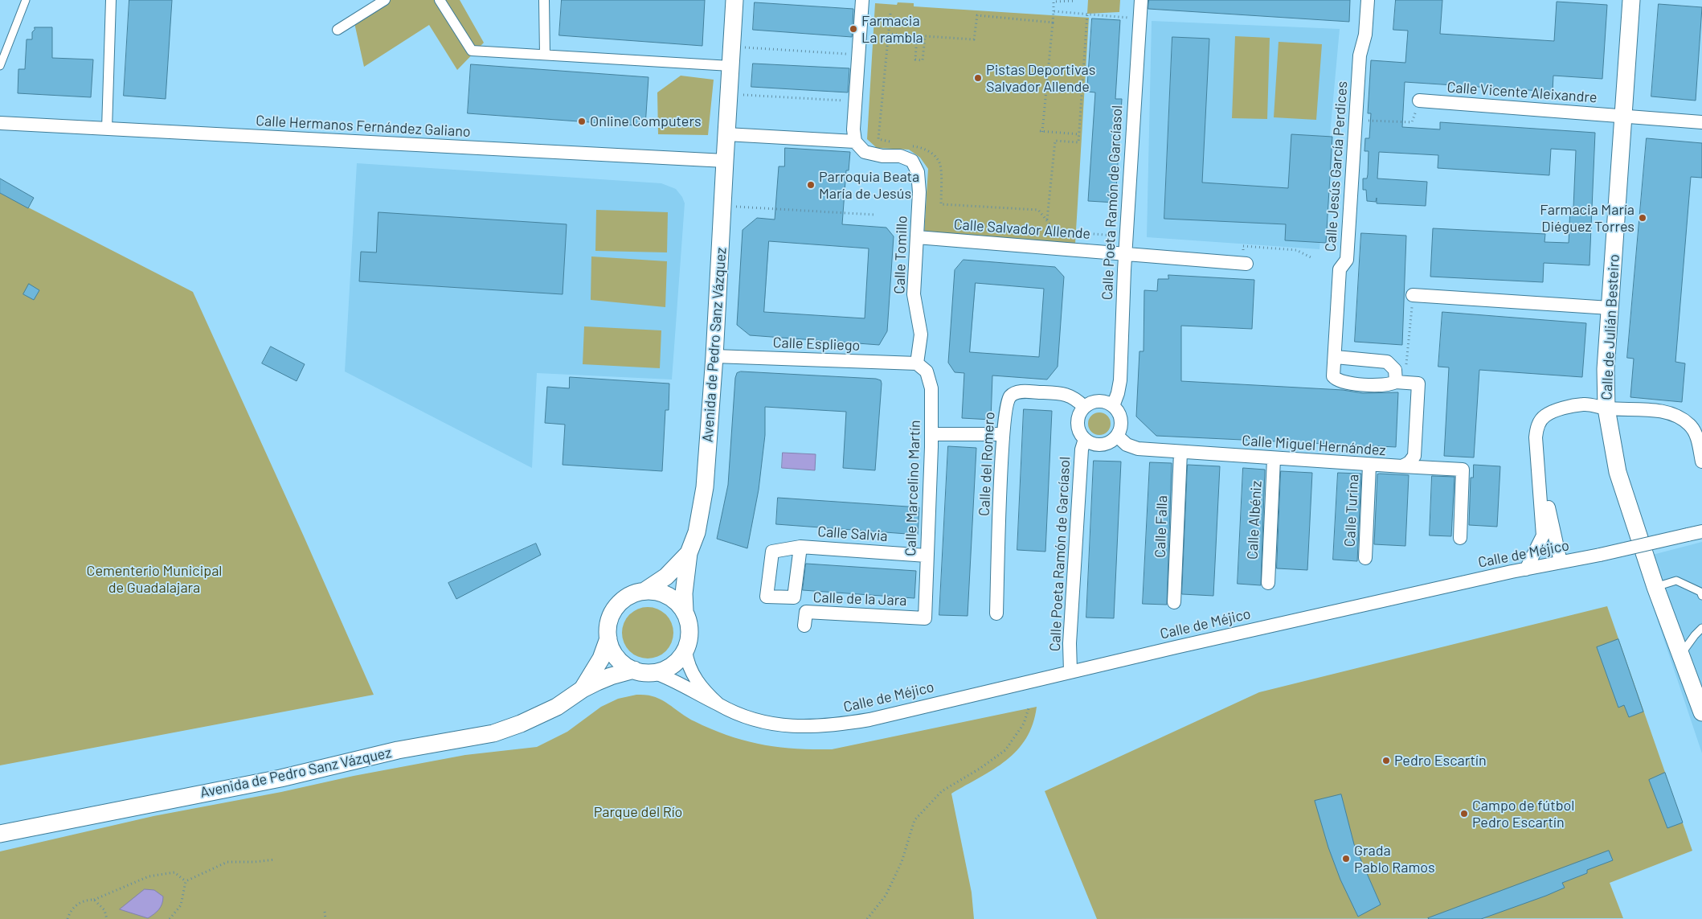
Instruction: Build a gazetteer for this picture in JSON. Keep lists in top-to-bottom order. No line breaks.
{"streets":{"street":["Calle Vicente Aleixandre","Calle Hermanos Fernández Galiano","Calle Jesús García Perdices","Calle Poeta Ramón de Garcíasol","Calle Salvador Allende","Calle Tomillo","Calle de Julián Besteiro","Calle Espliego","Avenida de Pedro Sanz Vázquez","Calle Miguel Hernández","Calle del Romero","Calle Marcelino Martín","Calle Turina","Calle Albéniz","Calle Falla","Calle Salvia","Calle de Méjico","Calle de la Jara"]},"crossings":[["Calle Vicente Aleixandre","Calle de Julián Besteiro"],["Calle Hermanos Fernández Galiano","Avenida de Pedro Sanz Vázquez"],["Calle Jesús García Perdices","Calle Miguel Hernández"],["Calle Poeta Ramón de Garcíasol","Calle Salvador Allende"],["Calle Poeta Ramón de Garcíasol","Calle Miguel Hernández"],["Calle Poeta Ramón de Garcíasol","Calle del Romero"],["Calle Poeta Ramón de Garcíasol","Calle de Méjico"],["Calle Salvador Allende","Calle Tomillo"],["Calle Tomillo","Calle Espliego"],["Calle Tomillo","Calle Marcelino Martín"],["Calle Espliego","Avenida de Pedro Sanz Vázquez"],["Calle Espliego","Calle Marcelino Martín"],["Avenida de Pedro Sanz Vázquez","Calle de Méjico"],["Calle Miguel Hernández","Calle del Romero"],["Calle Miguel Hernández","Calle Turina"],["Calle Miguel Hernández","Calle Albéniz"],["Calle Miguel Hernández","Calle Falla"],["Calle Marcelino Martín","Calle Salvia"],["Calle Marcelino Martín","Calle de la Jara"]],"parks":["Cementerio Municipal de Guadalajara","Parque del Río"],"places":["Farmacia La rambla","Pistas Deportivas Salvador Allende","Online Computers","Parroquia Beata María de Jesús","Farmacia María Diéguez Torres","Pedro Escartín","Campo de fútbol Pedro Escartín","Grada Pablo Ramos"]}
